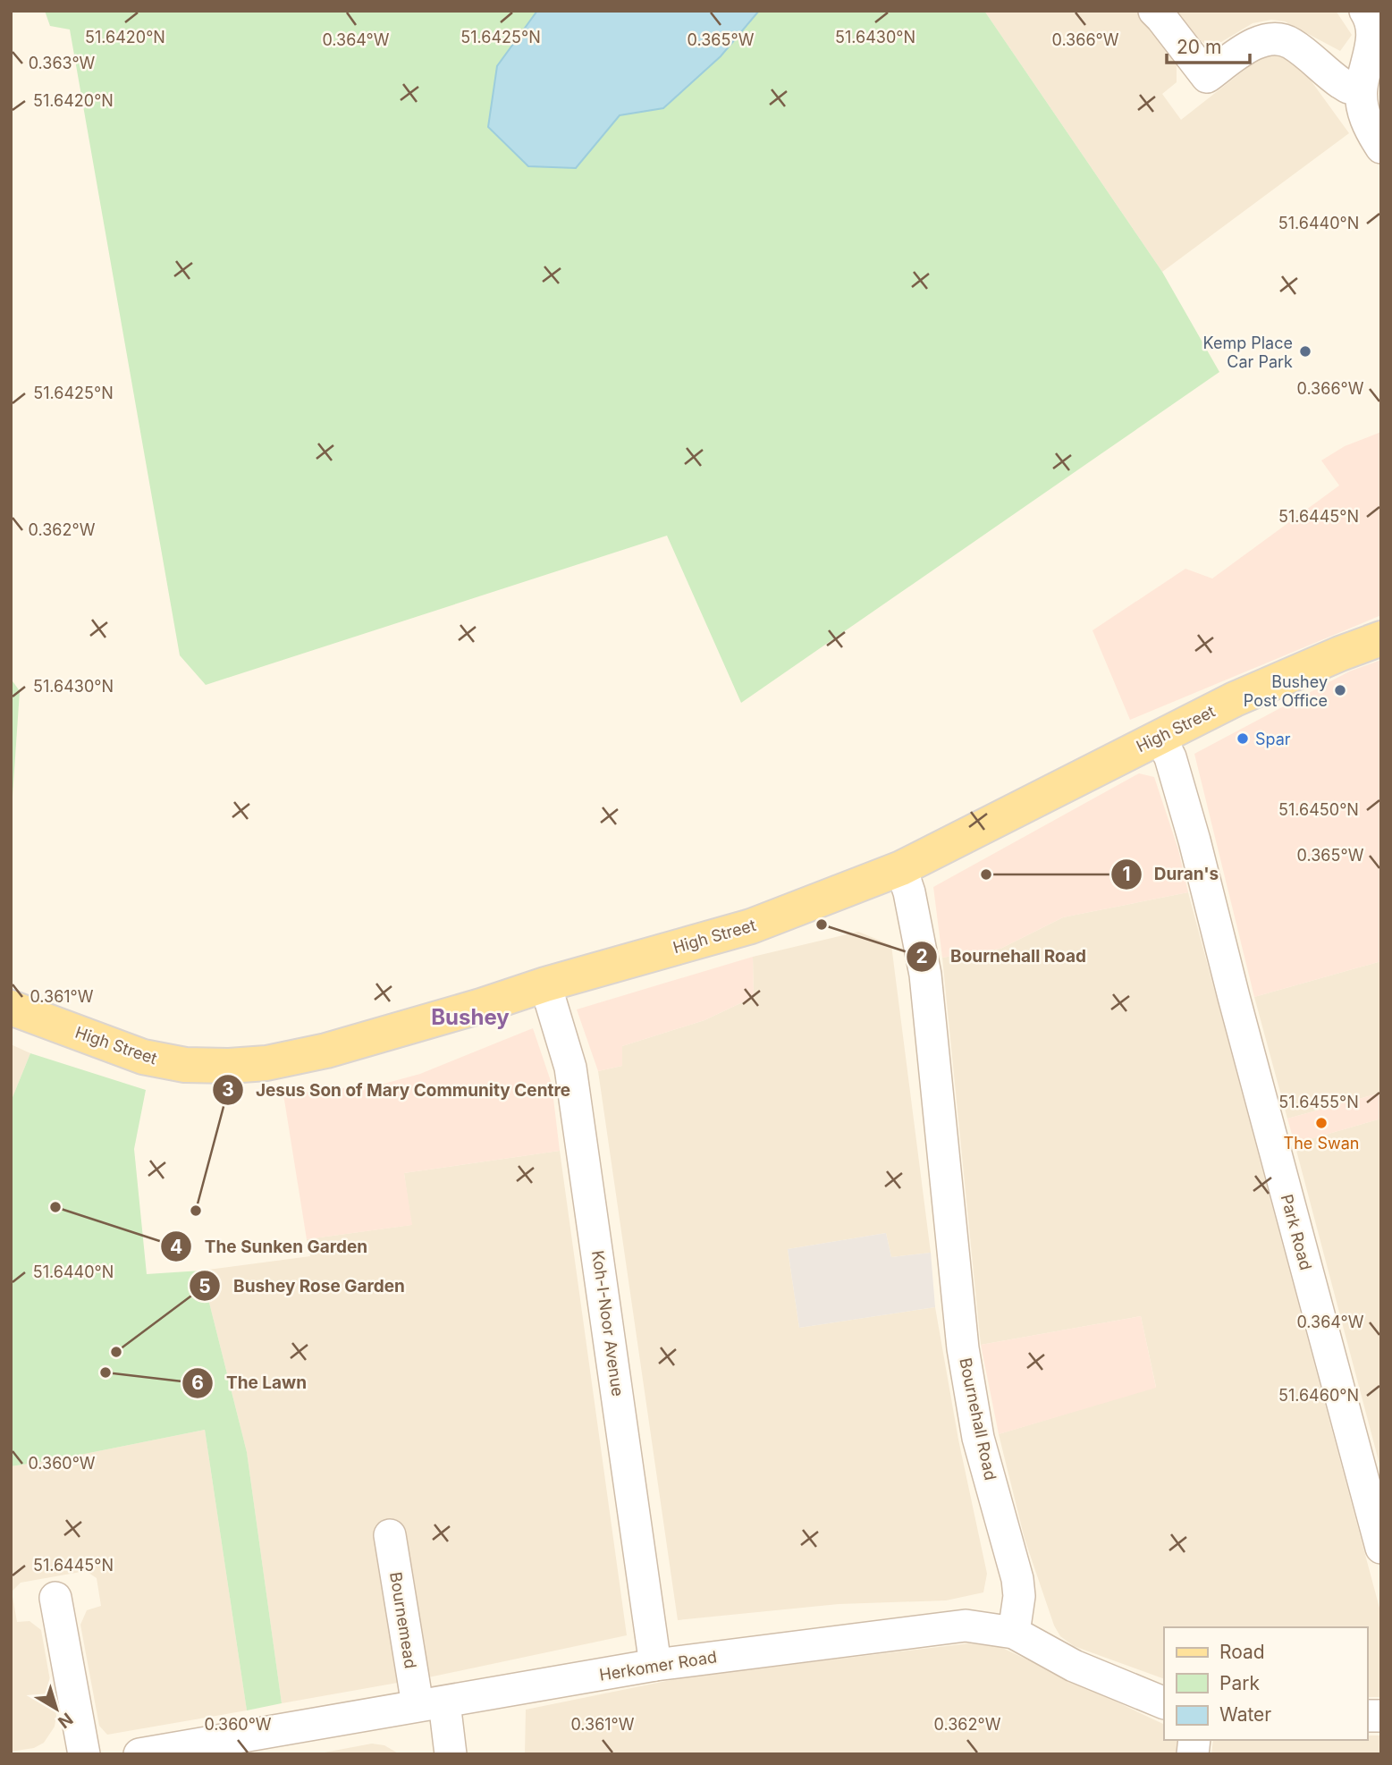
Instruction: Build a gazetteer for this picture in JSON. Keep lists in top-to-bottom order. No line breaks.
{"streets":{"main road":["High Street"],"street":["Park Road","Koh-I-Noor Avenue","Bournehall Road","Bournemead","Herkomer Road"]},"crossings":[["High Street","Park Road"],["High Street","Koh-I-Noor Avenue"],["High Street","Bournehall Road"],["Koh-I-Noor Avenue","Herkomer Road"],["Bournehall Road","Herkomer Road"],["Bournemead","Herkomer Road"]],"districts":["Bushey"],"places":["Kemp Place Car Park","Bushey Post Office","Spar","Duran's","Bournehall Road","The Swan","The Sunken Garden","Jesus Son of Mary Community Centre","Bushey Rose Garden","The Lawn"],"legend":["Road","Park","Water"],"scale_bar":"20 m","north":"bottom right","coordinates":["51.6420°N","51.6425°N","51.6430°N","0.364°W","0.365°W","0.366°W","0.363°W","51.6440°N","51.6445°N","0.362°W","51.6450°N","0.361°W","51.6455°N","51.6460°N","0.360°W"]}
